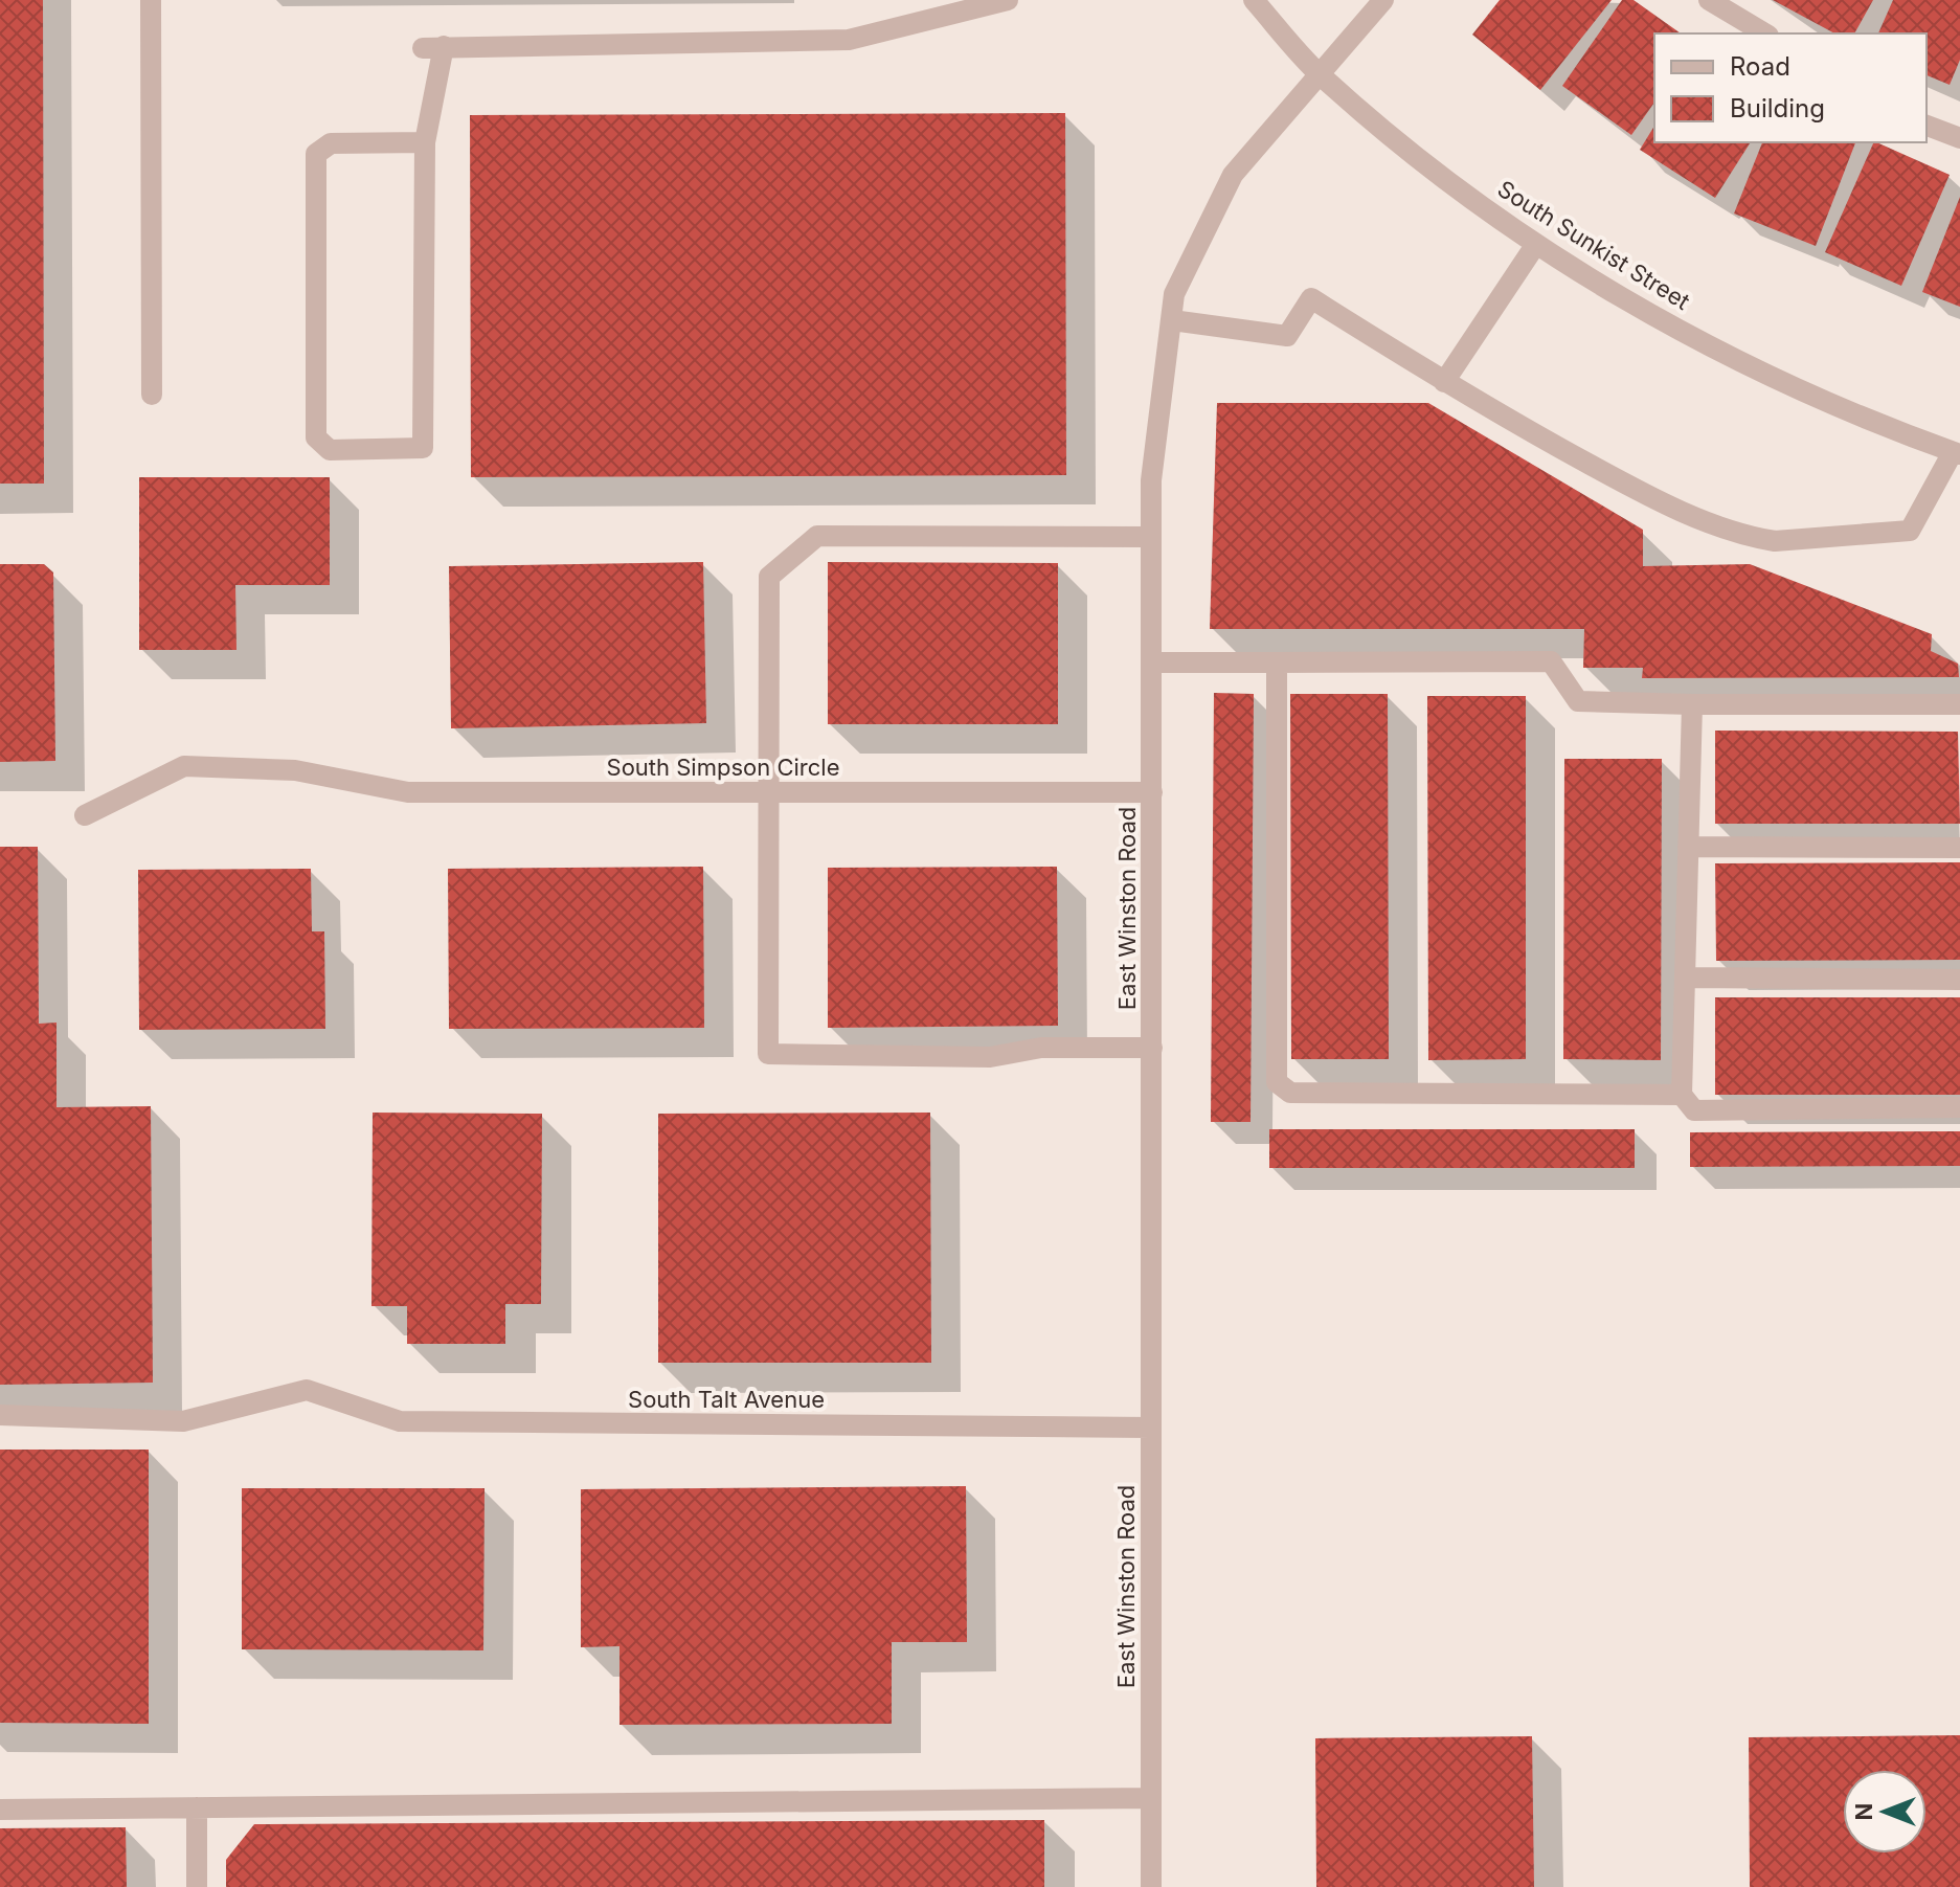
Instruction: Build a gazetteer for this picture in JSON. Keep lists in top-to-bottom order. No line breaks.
{"streets":{"street":["South Sunkist Street","South Simpson Circle","East Winston Road","South Talt Avenue"]},"crossings":[["South Sunkist Street","East Winston Road"],["South Simpson Circle","East Winston Road"],["East Winston Road","South Talt Avenue"]],"legend":["Road","Building"],"north":"left"}
